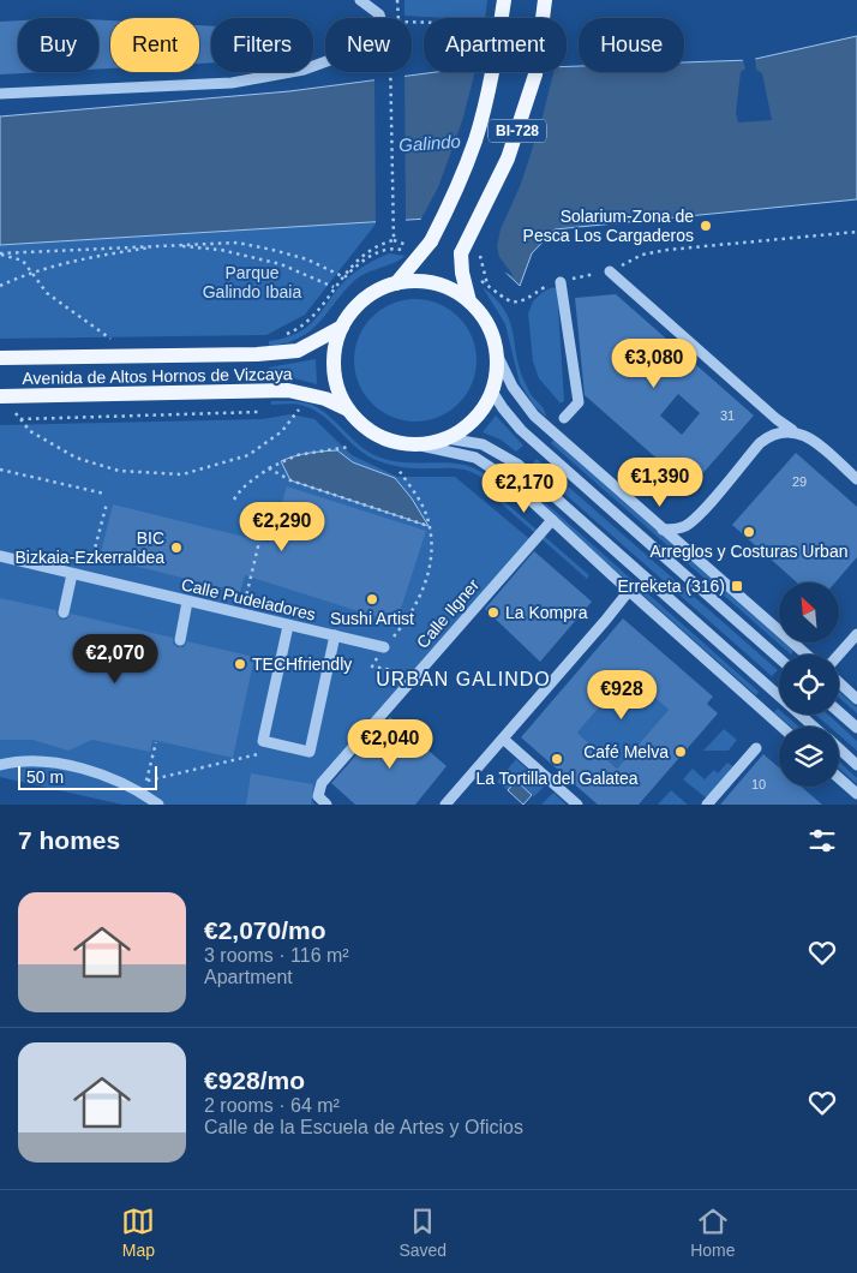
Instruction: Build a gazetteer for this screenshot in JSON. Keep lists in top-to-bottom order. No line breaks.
{"streets":{"main road":["BI-728","Avenida de Altos Hornos de Vizcaya"],"street":["Calle Pudeladores","Calle Ilgner"]},"crossings":[["BI-728","Avenida de Altos Hornos de Vizcaya"]],"districts":["URBAN GALINDO"],"water":["Galindo"],"parks":["Parque Galindo Ibaia"],"places":{"other":["Solarium-Zona de Pesca Los Cargaderos","Arreglos y Costuras Urban","BIC Bizkaia-Ezkerraldea","Sushi Artist","La Kompra","TECHfriendly","Café Melva","La Tortilla del Galatea"],"transit":["Erreketa (316)"]},"house_numbers":["31","29","10"],"scale_bar":"50 m","north":"top left","page":{"chip":["Buy","Rent","Filters","New","Apartment","House"],"price":["€3,080","€1,390","€2,170","€2,290","€2,070","€928","€2,040"],"scale":"50 m","heading":"7 homes","list":[{"name":"€2,070/mo","note":"3 rooms · 116 m² · Apartment"},{"name":"€928/mo","note":"2 rooms · 64 m² · Calle de la Escuela de Artes y Oficios"}],"tabs":["Map","Saved","Home"]}}
